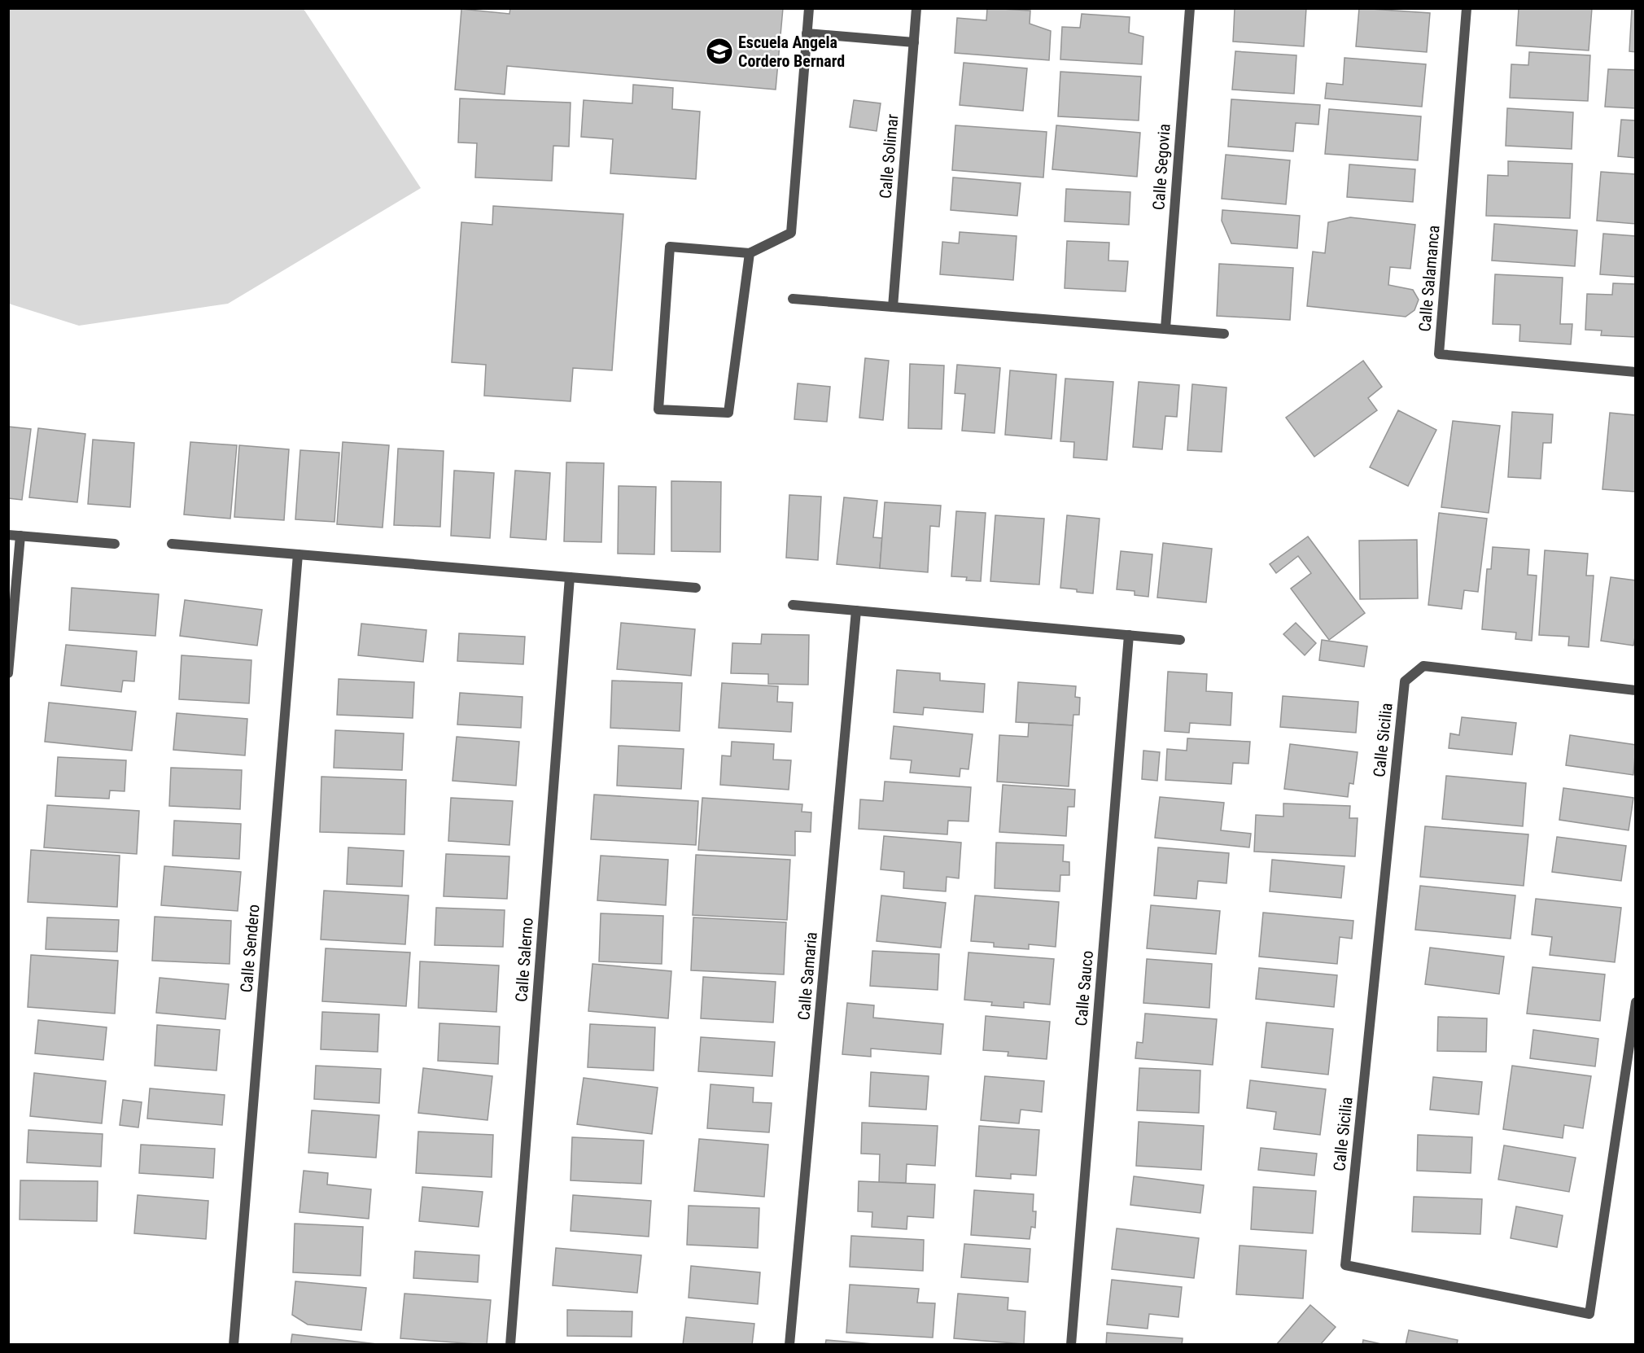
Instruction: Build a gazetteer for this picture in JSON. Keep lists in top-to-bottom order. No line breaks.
{"streets":{"street":["Calle Solimar","Calle Segovia","Calle Salamanca","Calle Sicilia","Calle Sendero","Calle Salerno","Calle Samaria","Calle Sauco"]},"places":{"school or university":["Escuela Angela Cordero Bernard"]}}
